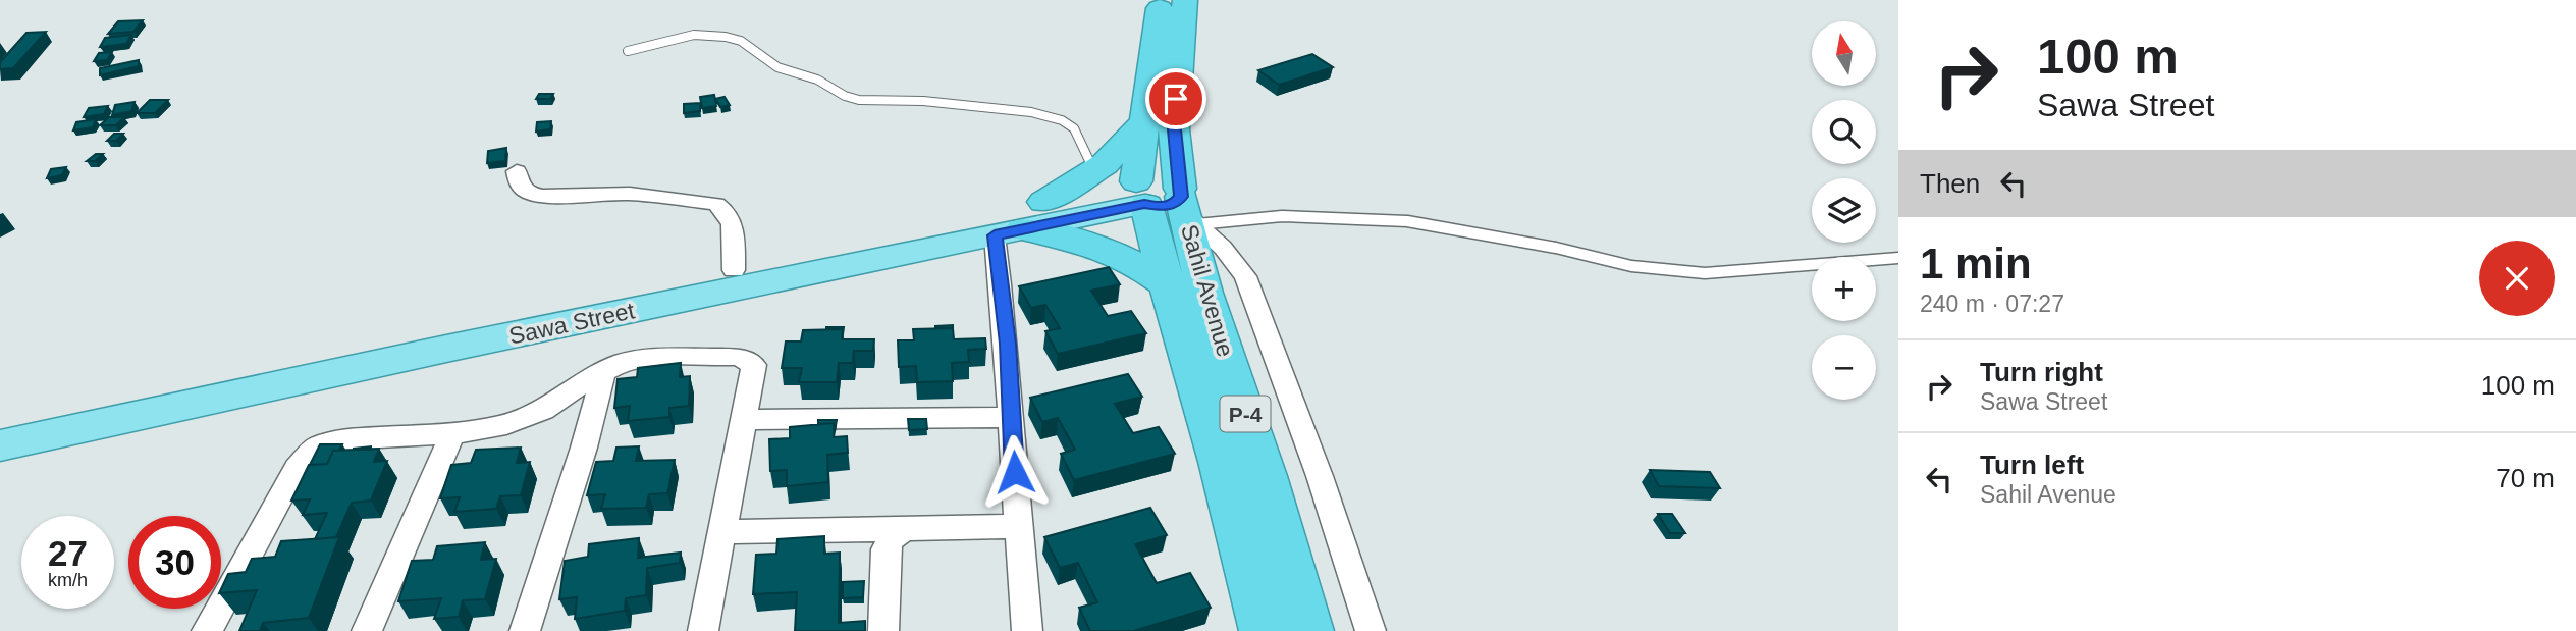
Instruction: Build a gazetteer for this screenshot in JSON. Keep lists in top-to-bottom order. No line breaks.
{"streets":{"highway":["Sahil Avenue","P-4"],"main road":["Sawa Street"]},"crossings":[["Sahil Avenue","Sawa Street"],["Sahil Avenue","P-4"],["Sawa Street","P-4"]],"north":"top","page":{"turn":["100 m","Sawa Street"],"map_buttons":["+","−"],"then":"Then","heading":["1 min","240 m · 07:27"],"list":[{"name":"Turn right","note":"Sawa Street","value":"100 m"},{"name":"Turn left","note":"Sahil Avenue","value":"70 m"}],"speed":"27 km/h","limit":"30"}}
